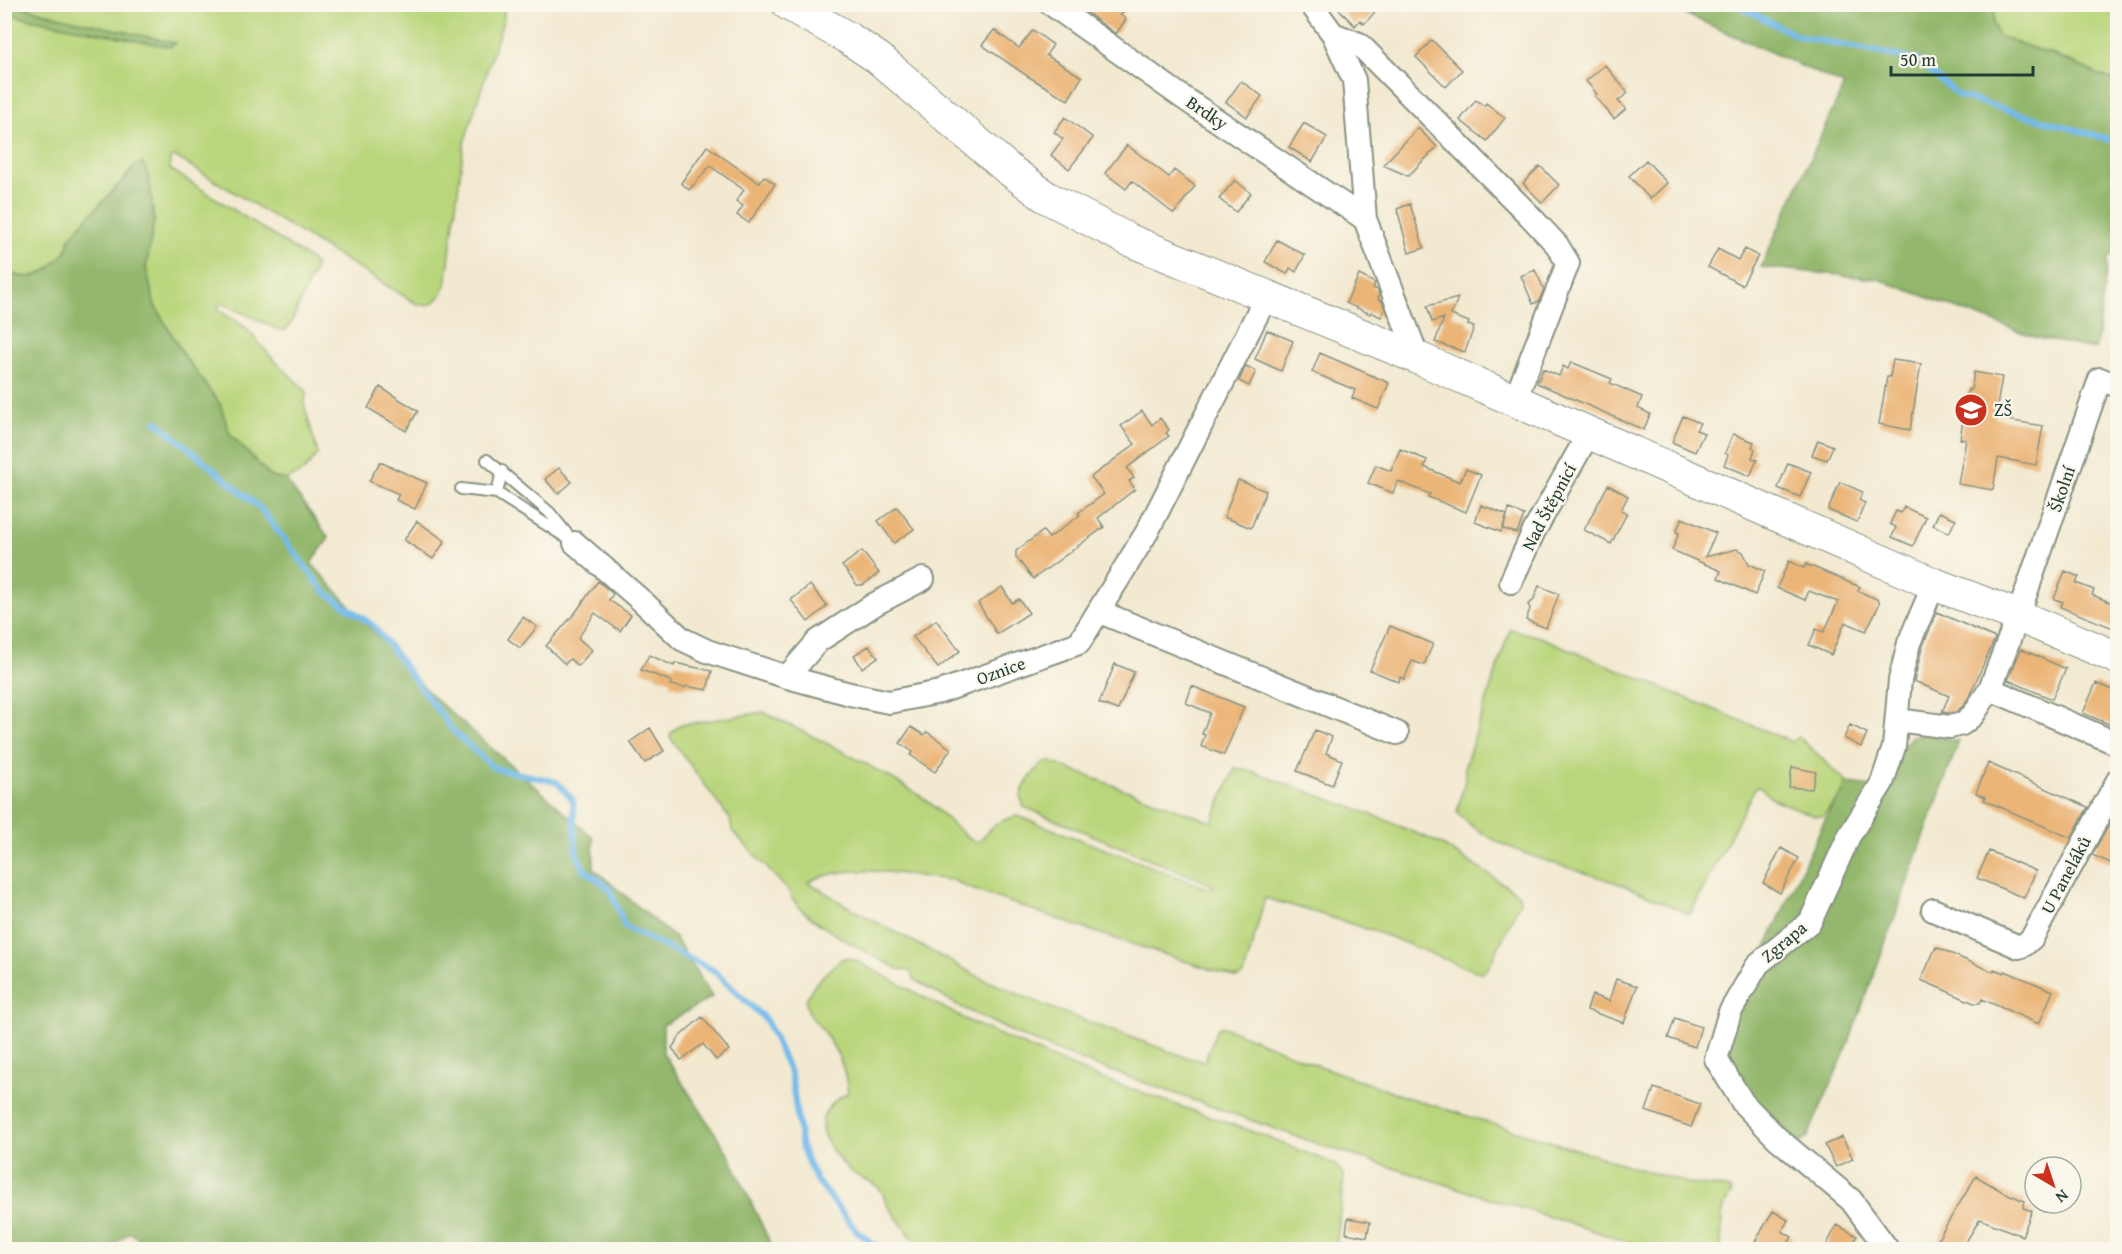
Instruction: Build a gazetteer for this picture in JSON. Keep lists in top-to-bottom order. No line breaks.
{"streets":{"street":["Brdky","Školní","Nad Štěpnicí","Oznice","U Paneláků","Zgrapa"]},"places":{"school or university":["ZŠ"]},"scale_bar":"50 m","north":"bottom right"}
